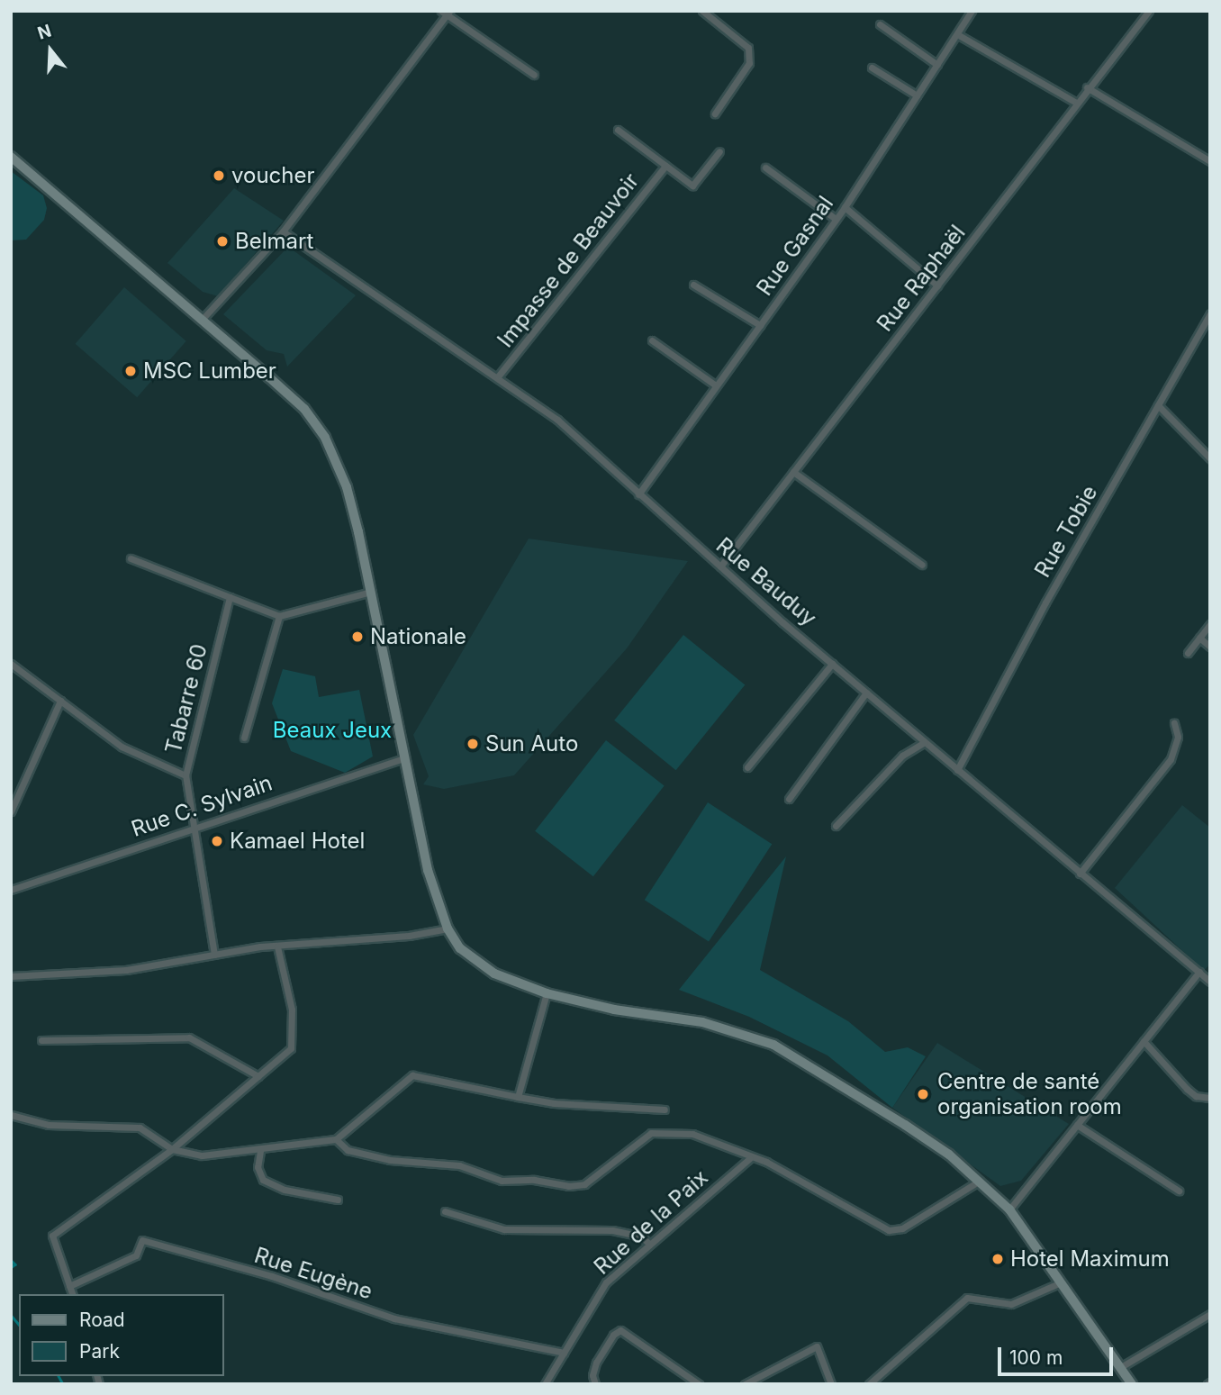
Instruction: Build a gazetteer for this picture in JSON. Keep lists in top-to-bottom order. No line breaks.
{"streets":{"street":["Rue Gasnal","Impasse de Beauvoir","Rue Raphaël","Rue Tobie","Rue Bauduy","Tabarre 60","Rue C. Sylvain","Rue de la Paix","Rue Eugène"]},"crossings":[["Rue Gasnal","Rue Bauduy"],["Impasse de Beauvoir","Rue Bauduy"],["Rue Raphaël","Rue Bauduy"],["Rue Tobie","Rue Bauduy"],["Tabarre 60","Rue C. Sylvain"],["Rue de la Paix","Rue Eugène"]],"parks":["Beaux Jeux"],"places":["voucher","Belmart","MSC Lumber","Nationale","Sun Auto","Kamael Hotel","Centre de santé organisation room","Hotel Maximum"],"legend":["Road","Park"],"scale_bar":"100 m","north":"top"}
